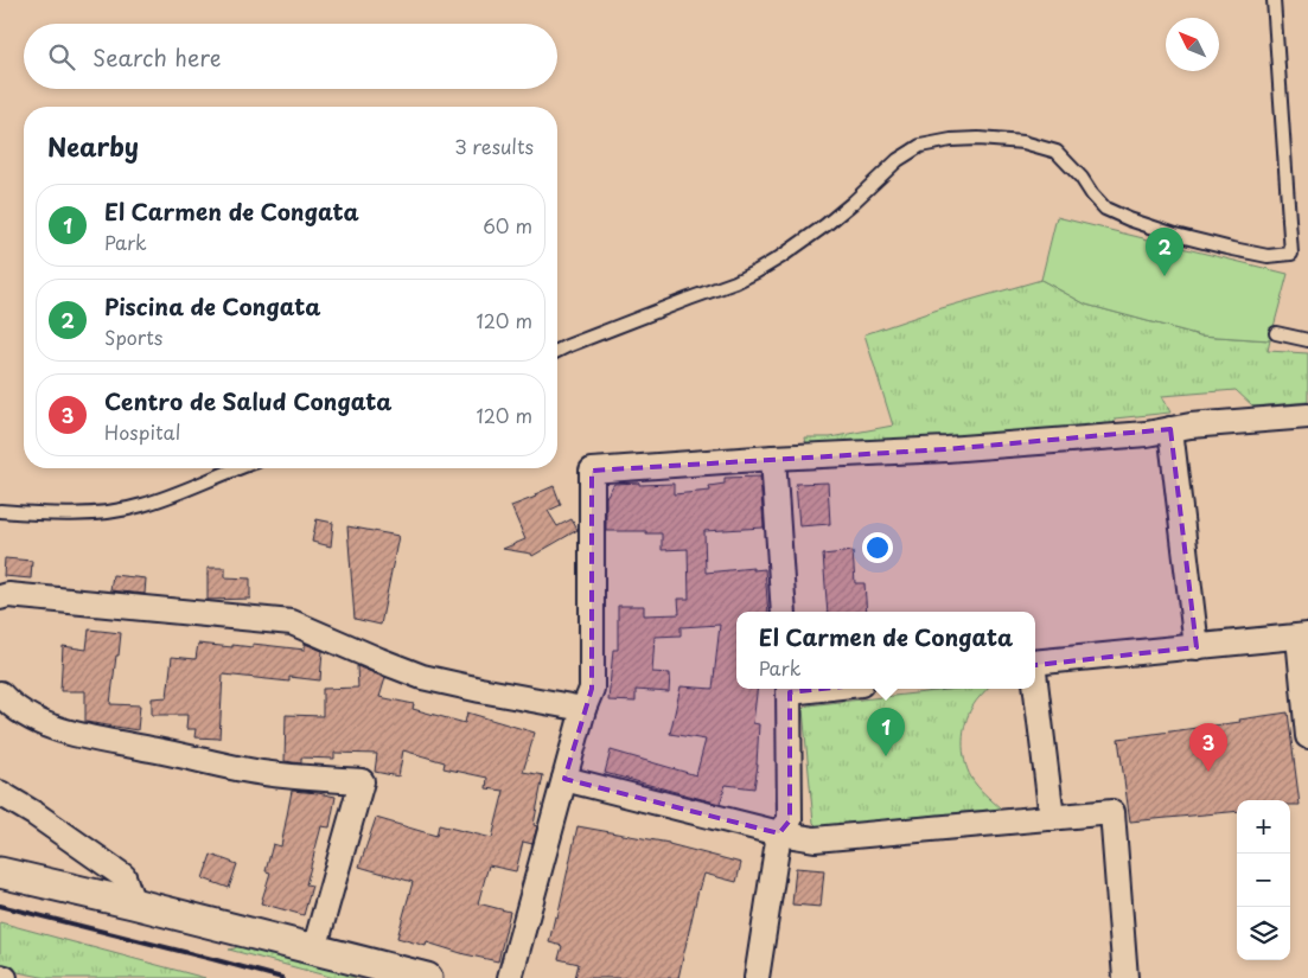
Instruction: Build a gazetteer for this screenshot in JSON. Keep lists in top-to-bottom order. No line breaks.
{"north":"top left","page":{"search":"Search here","heading":["Nearby","3 results"],"list":[{"mark":"1","name":"El Carmen de Congata","note":"Park","value":"60 m"},{"mark":"2","name":"Piscina de Congata","note":"Sports","value":"120 m"},{"mark":"3","name":"Centro de Salud Congata","note":"Hospital","value":"120 m"}],"pins":["2","1","3"],"popup":["El Carmen de Congata","Park"],"map_buttons":["+","−"]}}
